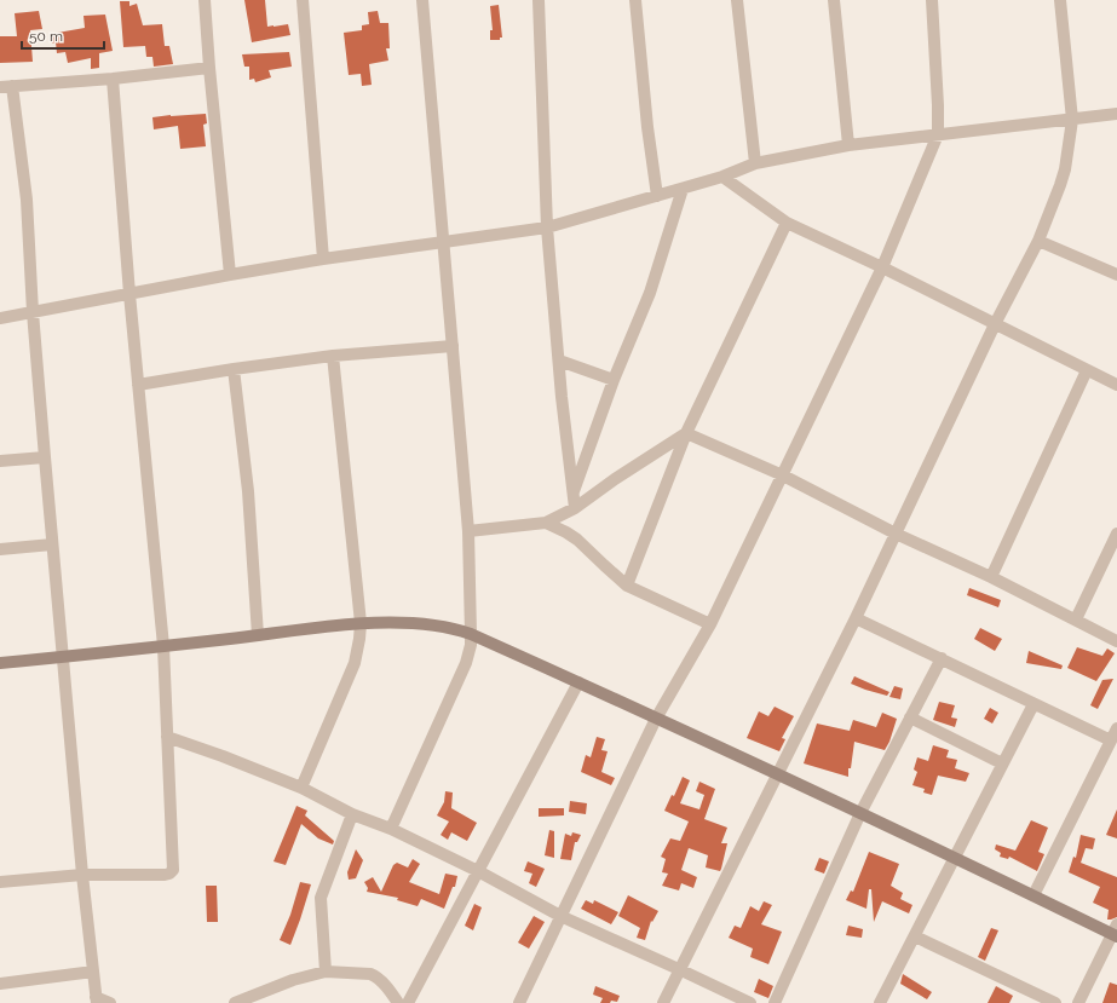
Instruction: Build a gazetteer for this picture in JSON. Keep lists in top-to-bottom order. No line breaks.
{"scale_bar":"50 m"}
